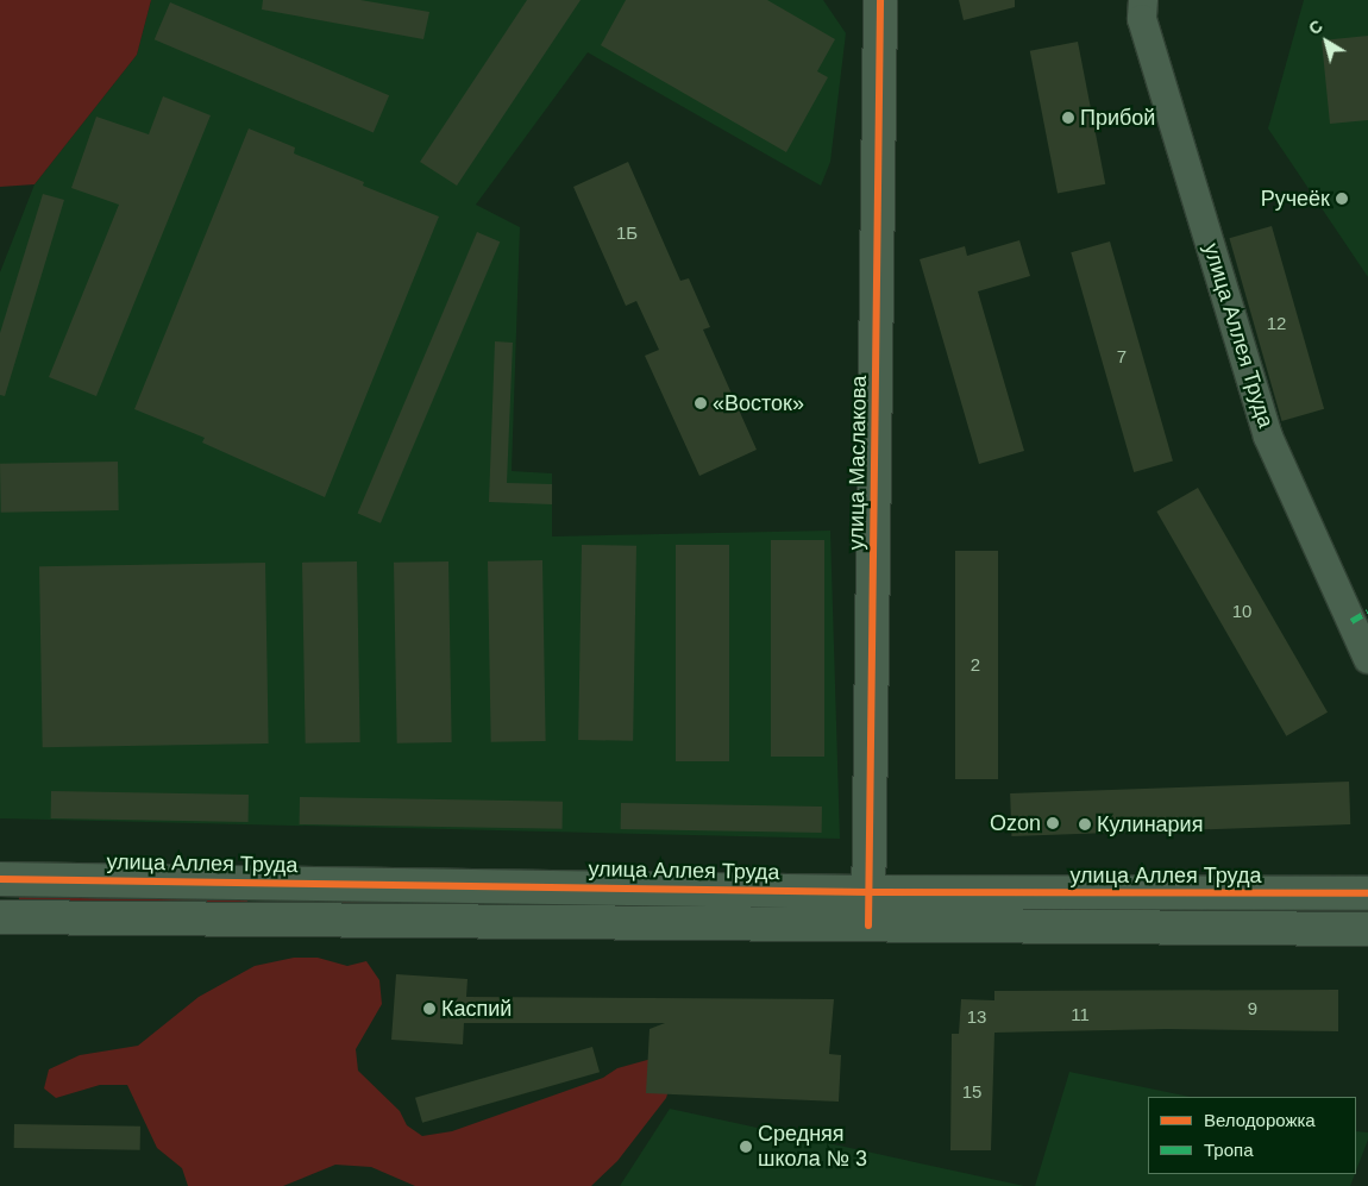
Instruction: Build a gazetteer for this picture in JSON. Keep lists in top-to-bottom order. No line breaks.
{"streets":{"street":["улица Аллея Труда","улица Маслакова"]},"crossings":[["улица Аллея Труда","улица Маслакова"]],"places":["Прибой","Ручеёк","«Восток»","Ozon","Кулинария","Каспий","Средняя школа № 3"],"house_numbers":["1Б","12","7","10","2","9","11","13","15"],"legend":["Велодорожка","Тропа"],"north":"top left"}
